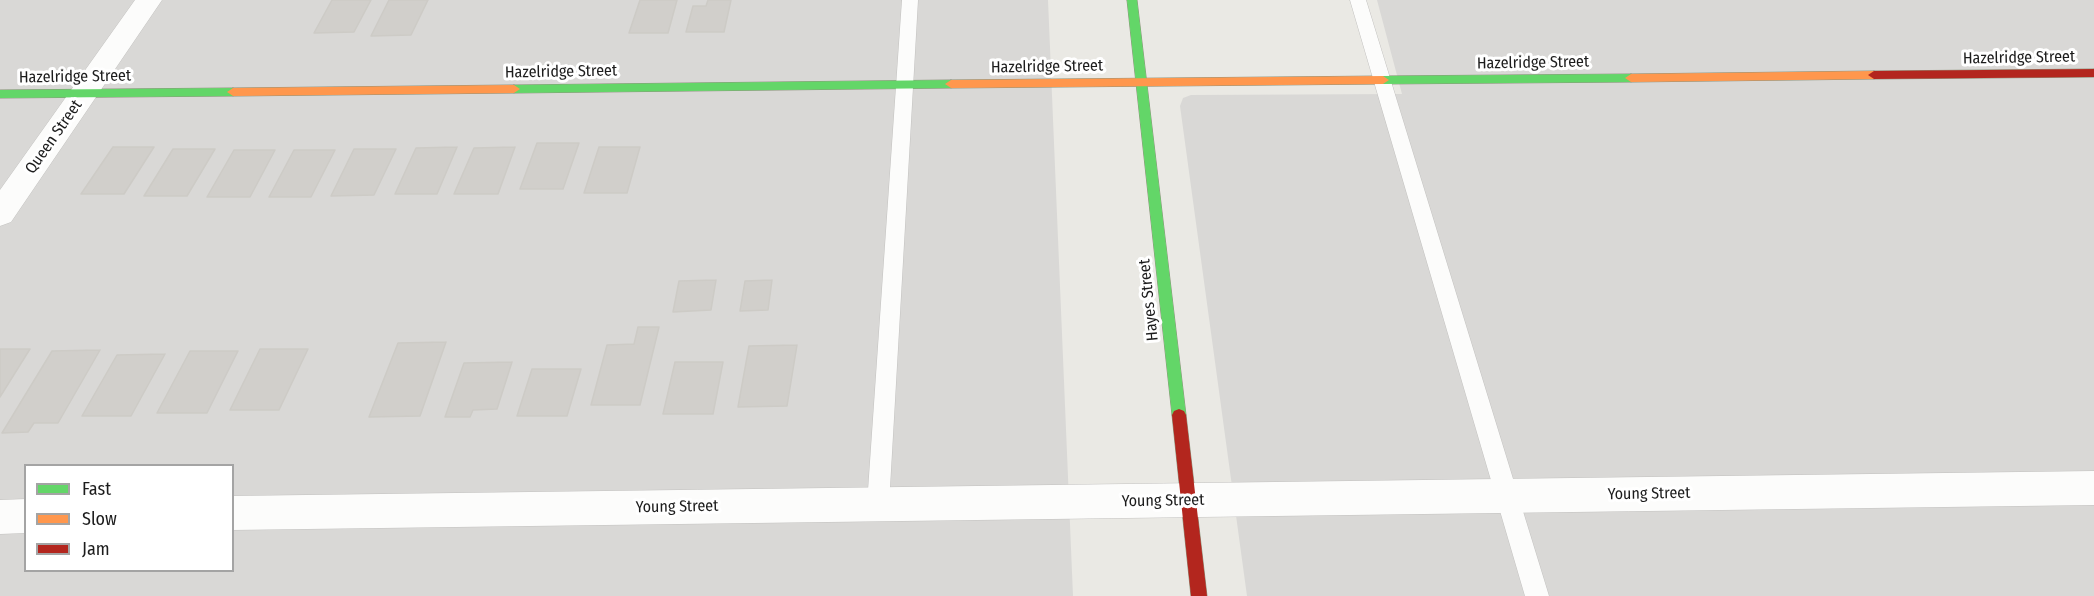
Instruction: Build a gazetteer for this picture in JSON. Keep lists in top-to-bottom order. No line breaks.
{"streets":{"street":["Hazelridge Street","Queen Street","Hayes Street","Young Street"]},"crossings":[["Hazelridge Street","Queen Street"],["Hazelridge Street","Hayes Street"],["Hayes Street","Young Street"]],"legend":["Fast","Slow","Jam"]}
